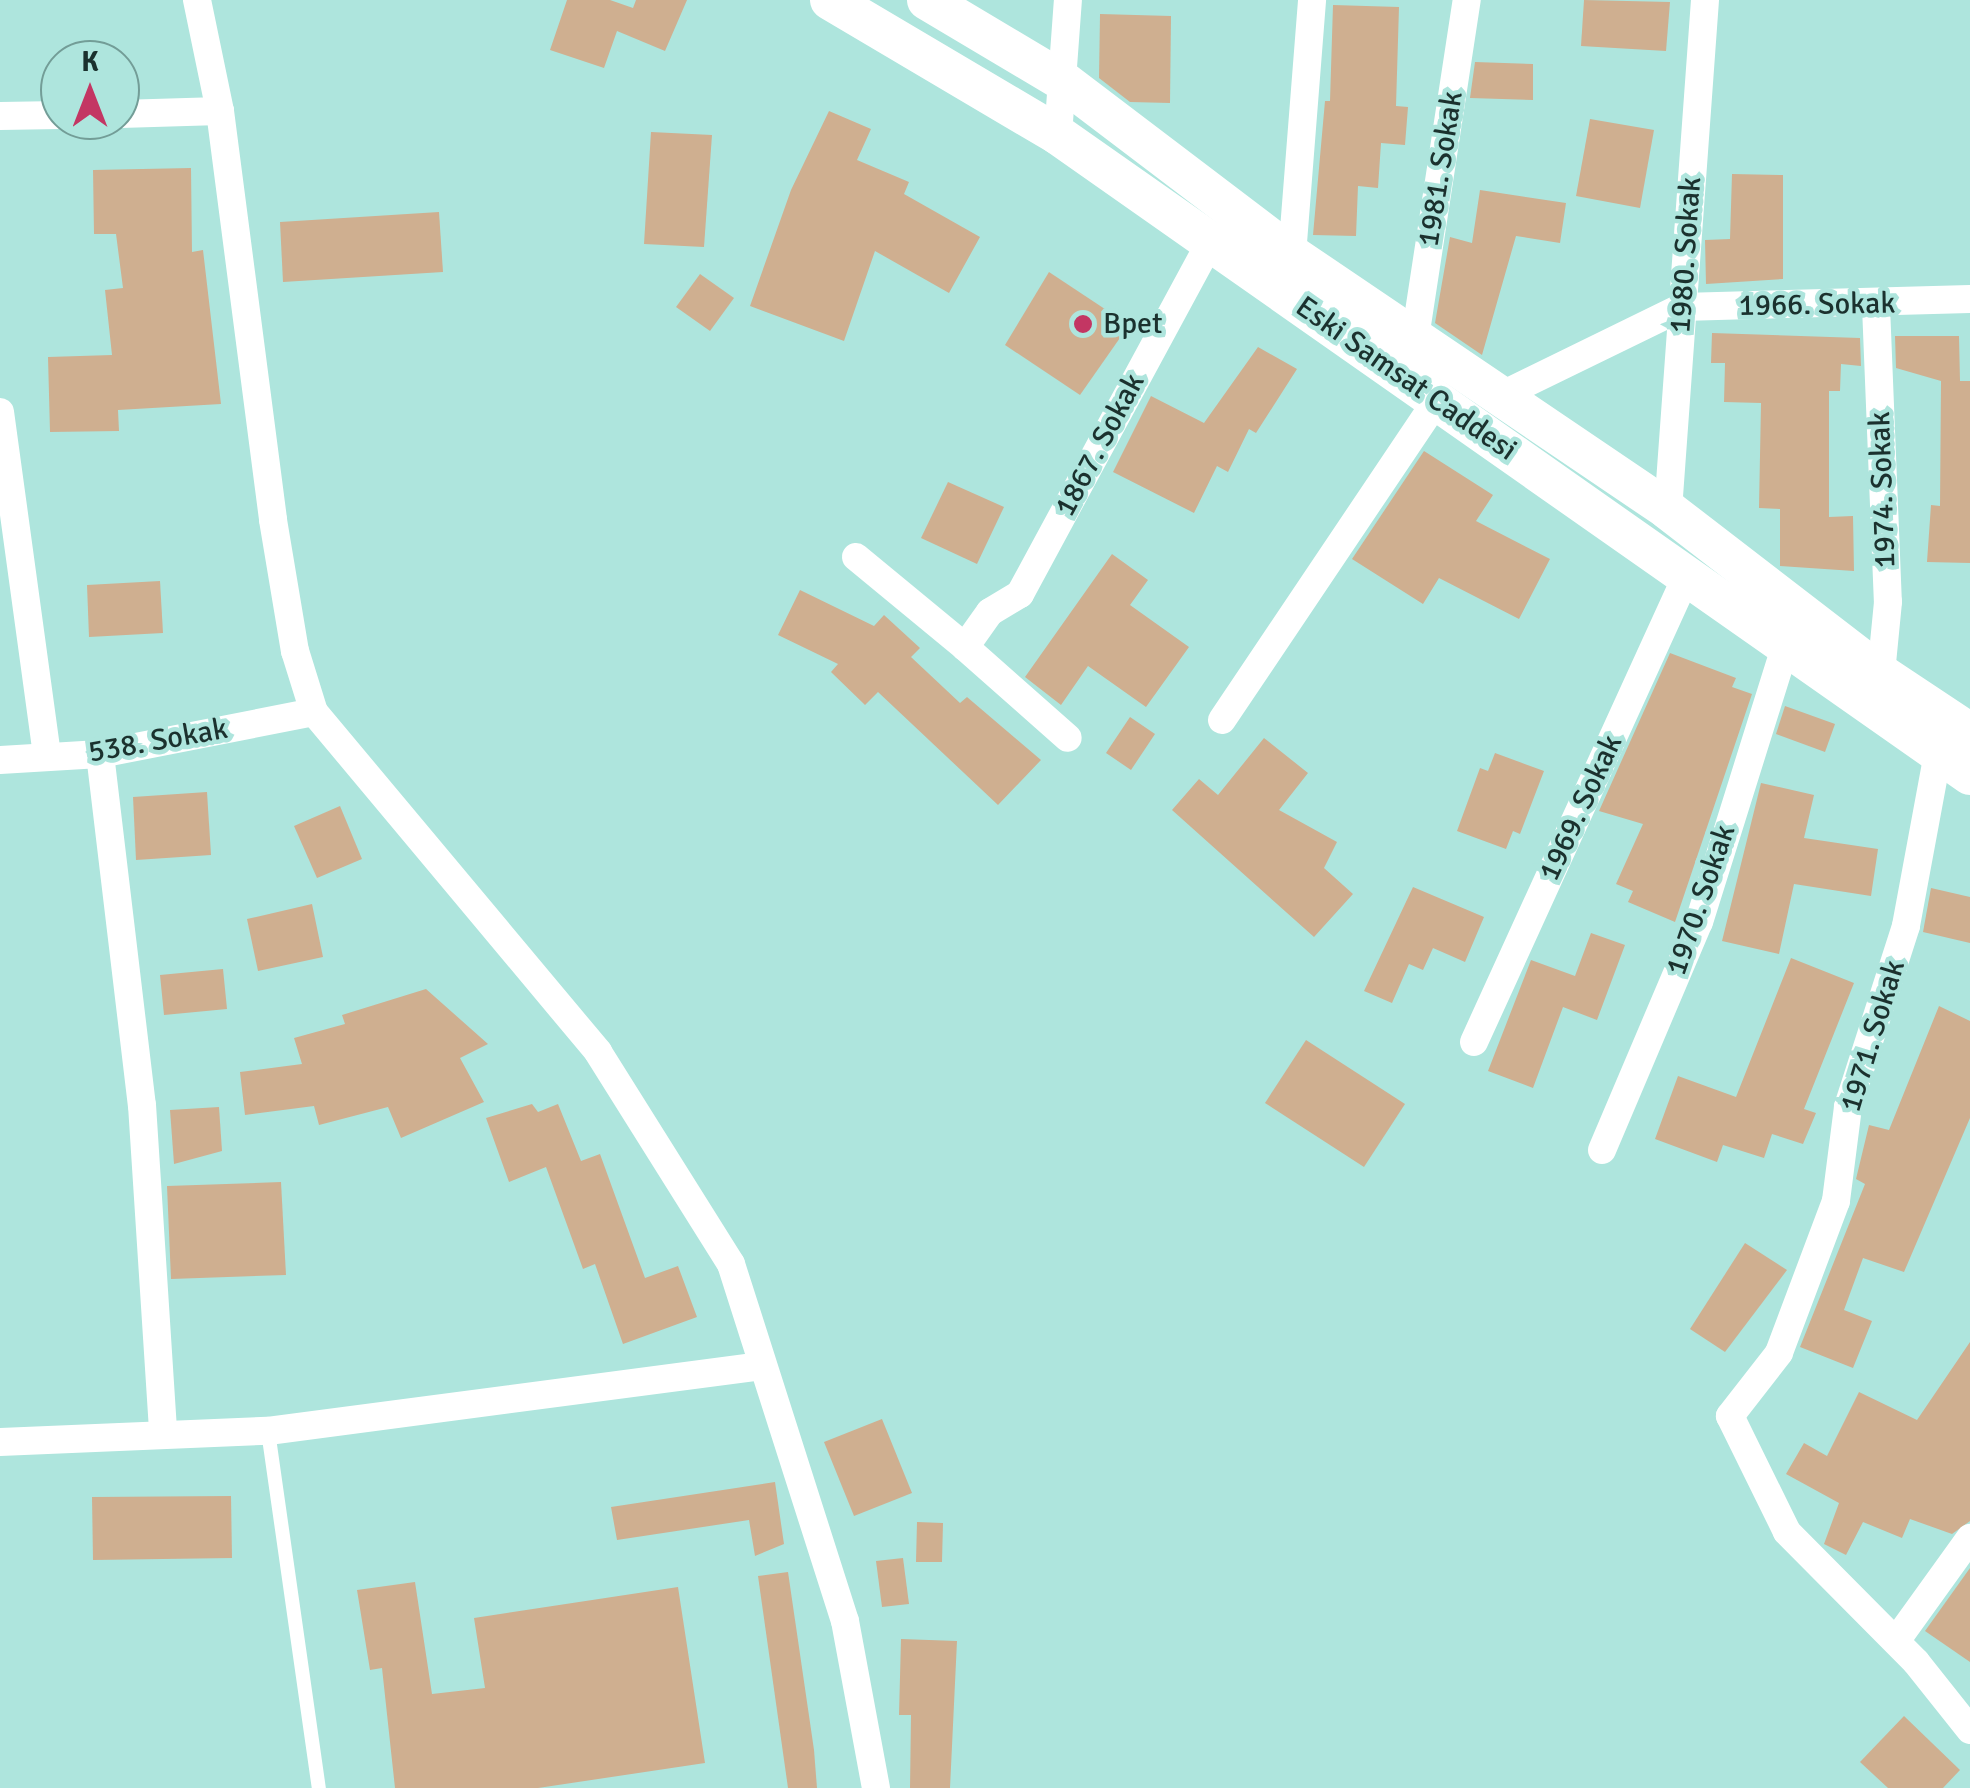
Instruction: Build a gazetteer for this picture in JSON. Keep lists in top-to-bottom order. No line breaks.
{"streets":{"street":["1981. Sokak","1980. Sokak","1966. Sokak","Eski Samsat Caddesi","1867. Sokak","1974. Sokak","538. Sokak","1969. Sokak","1970. Sokak","1971. Sokak"]},"crossings":[["1981. Sokak","Eski Samsat Caddesi"],["1980. Sokak","1966. Sokak"],["1980. Sokak","Eski Samsat Caddesi"],["1966. Sokak","Eski Samsat Caddesi"],["1966. Sokak","1974. Sokak"],["Eski Samsat Caddesi","1867. Sokak"],["Eski Samsat Caddesi","1974. Sokak"],["Eski Samsat Caddesi","1969. Sokak"],["Eski Samsat Caddesi","1970. Sokak"],["Eski Samsat Caddesi","1971. Sokak"]],"places":["Bpet"],"north":"top"}
